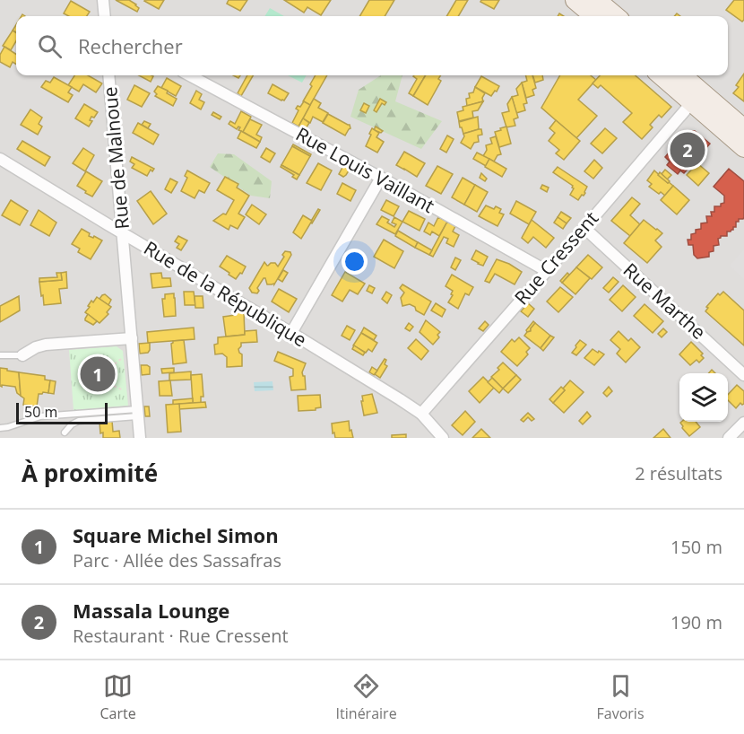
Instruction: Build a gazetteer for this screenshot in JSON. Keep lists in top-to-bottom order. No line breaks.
{"streets":{"street":["Rue de Malnoue","Rue Louis Vaillant","Rue Cressent","Rue de la République","Rue Marthe"]},"crossings":[["Rue de Malnoue","Rue de la République"],["Rue Louis Vaillant","Rue Cressent"],["Rue Cressent","Rue de la République"],["Rue Cressent","Rue Marthe"]],"scale_bar":"50 m","page":{"search":"Rechercher","pins":["2","1"],"scale":"50 m","heading":["À proximité","2 résultats"],"list":[{"mark":"1","name":"Square Michel Simon","note":"Parc · Allée des Sassafras","value":"150 m"},{"mark":"2","name":"Massala Lounge","note":"Restaurant · Rue Cressent","value":"190 m"}],"nav":["Carte","Itinéraire","Favoris"]}}
